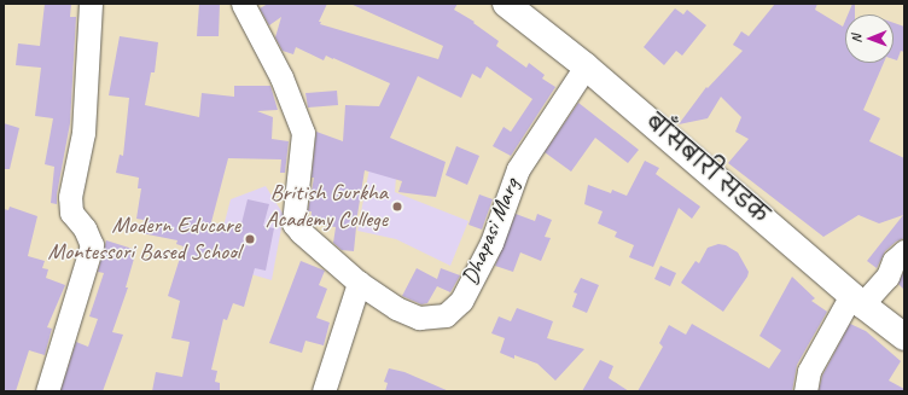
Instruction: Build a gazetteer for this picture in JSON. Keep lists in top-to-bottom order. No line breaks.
{"streets":{"main road":["बाँसबारी सडक"],"street":["Dhapasi Marg"]},"crossings":[["बाँसबारी सडक","Dhapasi Marg"]],"places":["British Gurkha Academy College","Modern Educare Montessori Based School"],"north":"left"}
